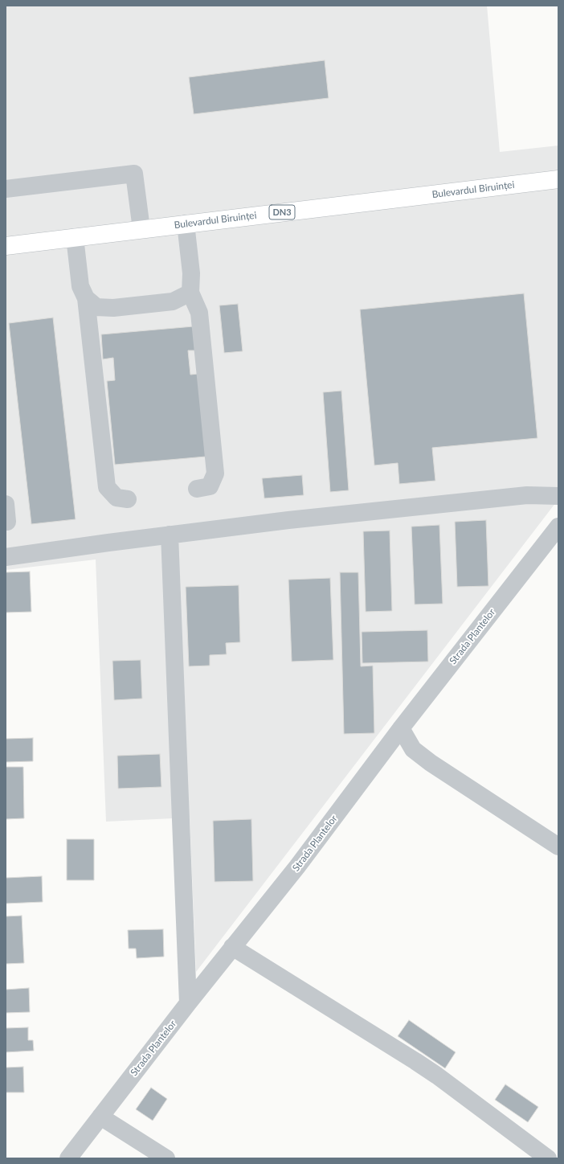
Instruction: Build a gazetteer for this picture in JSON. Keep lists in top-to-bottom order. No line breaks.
{"streets":{"main road":["Bulevardul Biruinței","DN3"],"street":["Strada Plantelor"]}}
